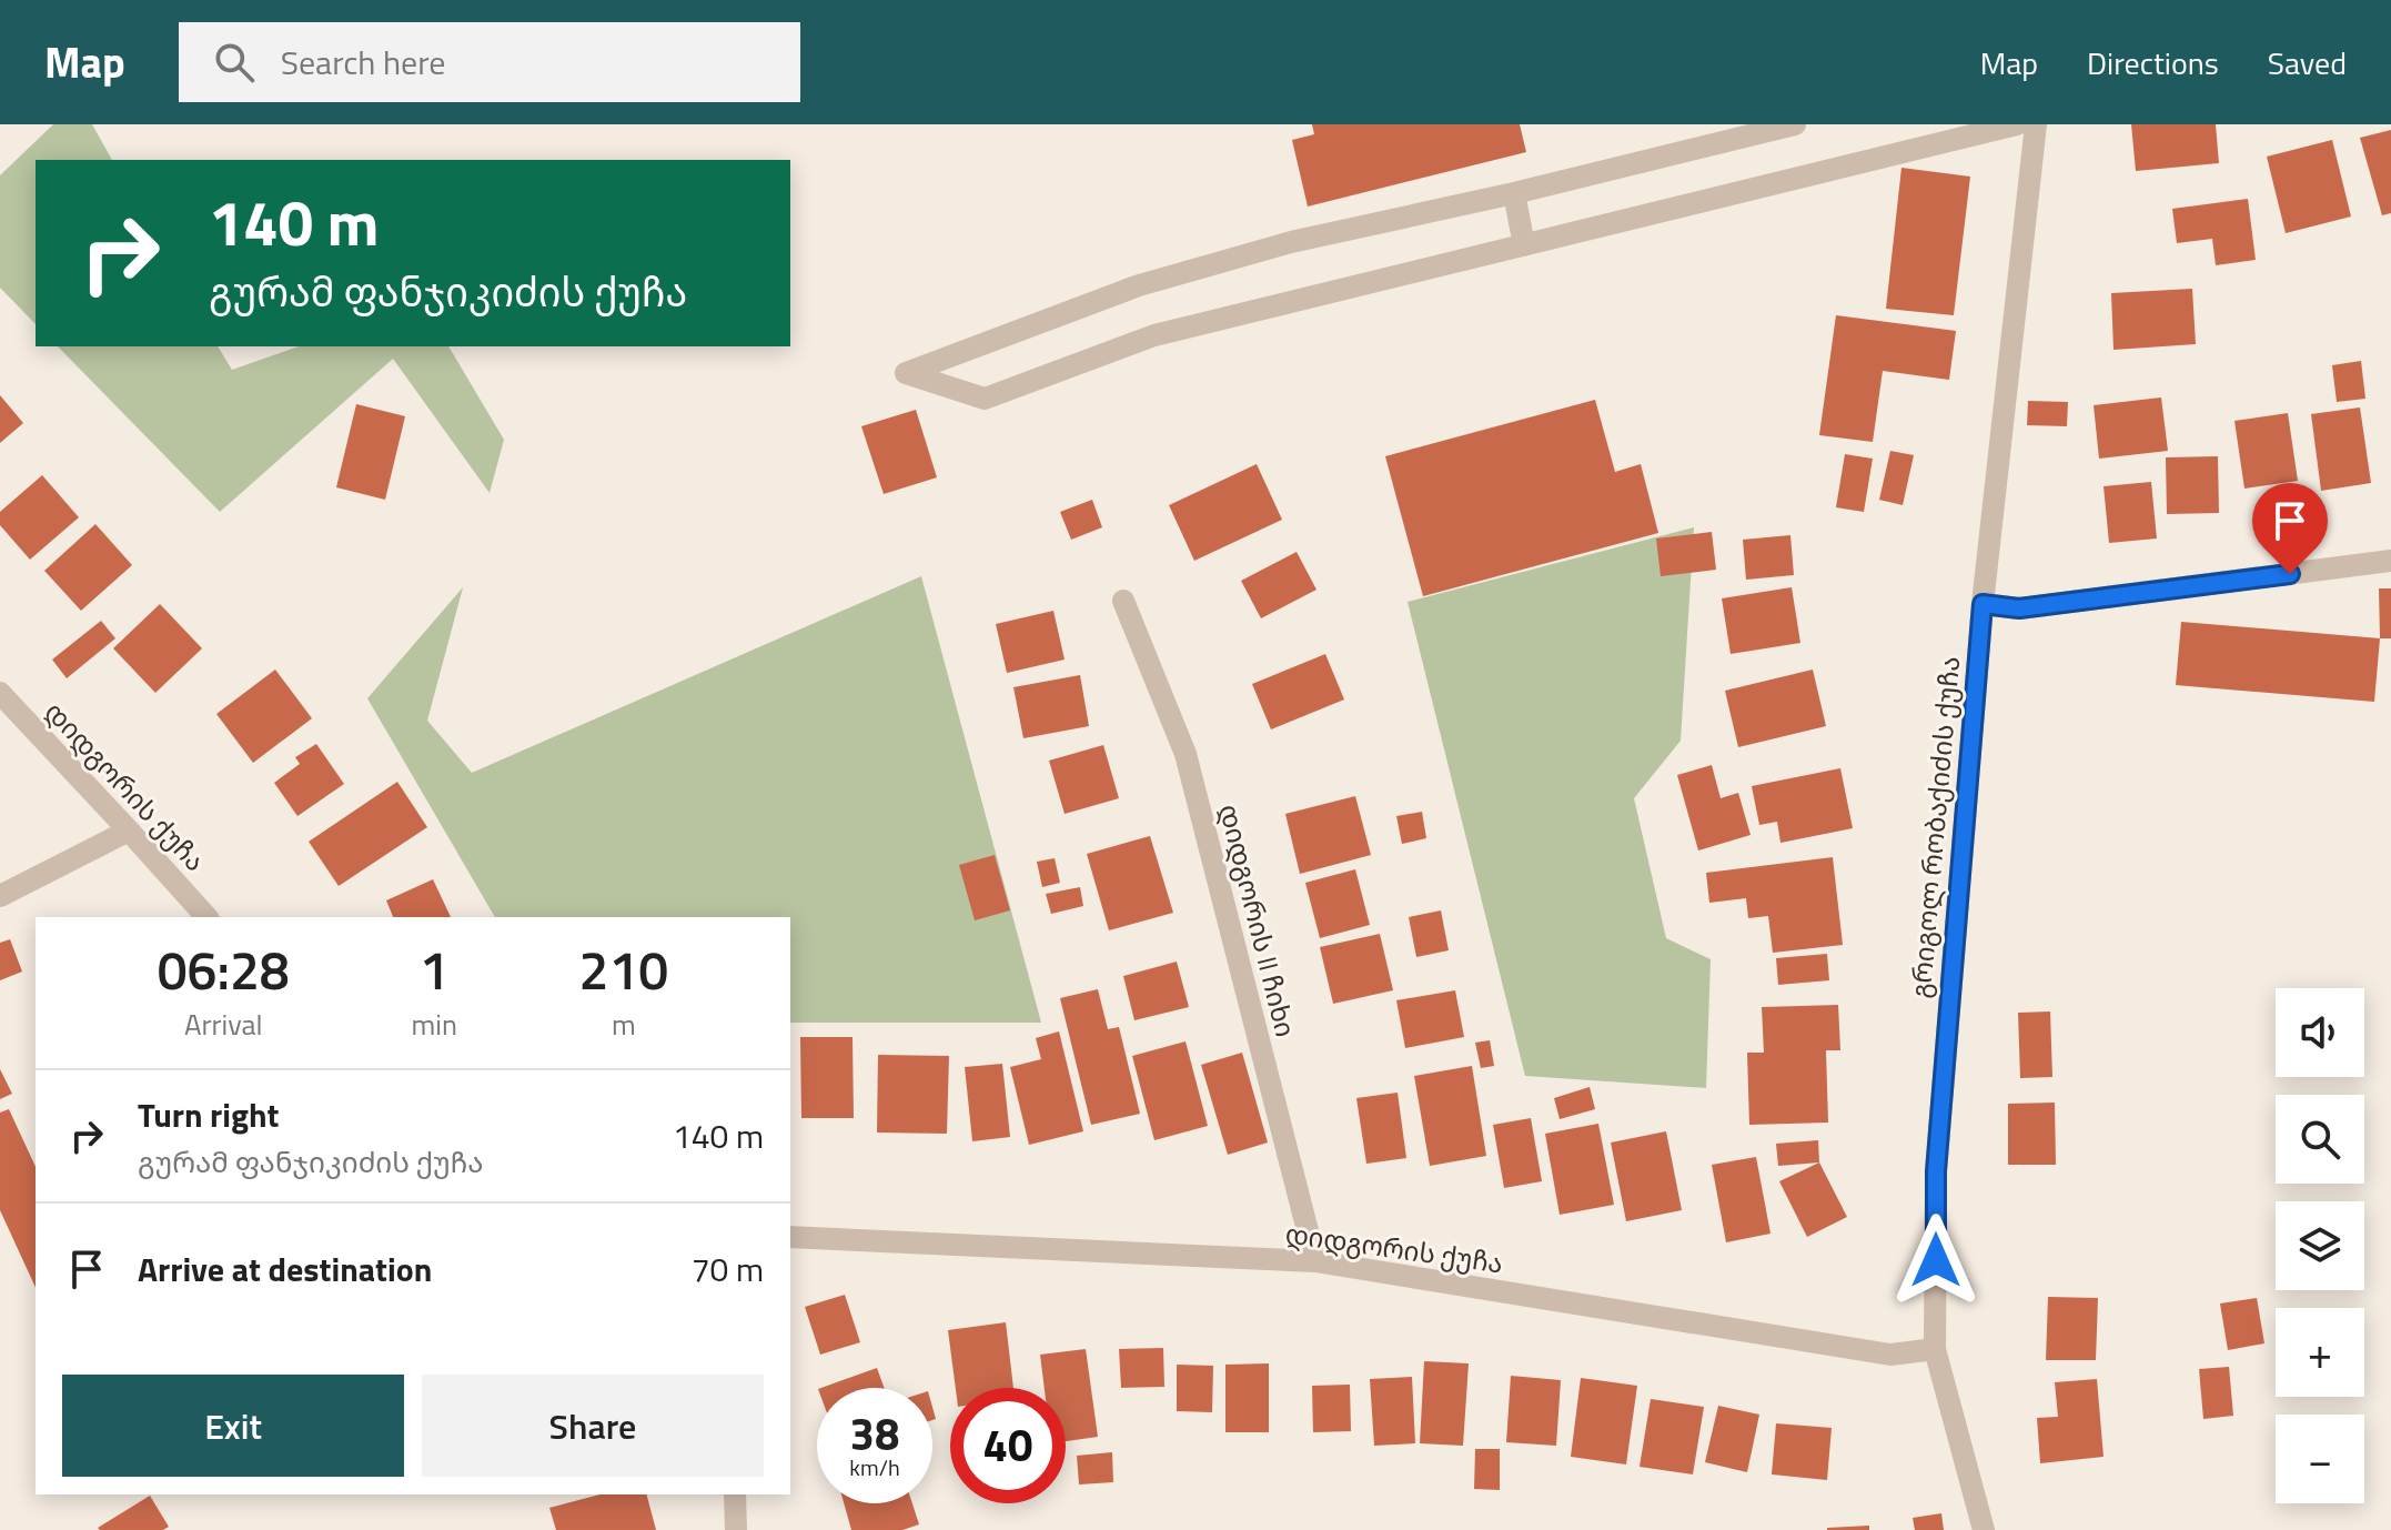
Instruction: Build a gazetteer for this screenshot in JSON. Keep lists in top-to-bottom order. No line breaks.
{"streets":{"street":["დიდგორის ქუჩა","გრიგოლ რობაქიძის ქუჩა","დიდგორის II ჩიხი"]},"crossings":[["დიდგორის ქუჩა","გრიგოლ რობაქიძის ქუჩა"],["დიდგორის ქუჩა","დიდგორის II ჩიხი"]],"page":{"header":"Map","search":"Search here","nav":["Map","Directions","Saved"],"turn":["140 m","გურამ ფანჯიკიძის ქუჩა"],"eta":["06:28","Arrival","1","min","210","m"],"map_buttons":["+","−"],"list":[{"name":"Turn right","note":"გურამ ფანჯიკიძის ქუჩა","value":"140 m"},{"name":"Arrive at destination","value":"70 m"}],"buttons":["Exit","Share"],"speed":"38 km/h","limit":"40"}}
